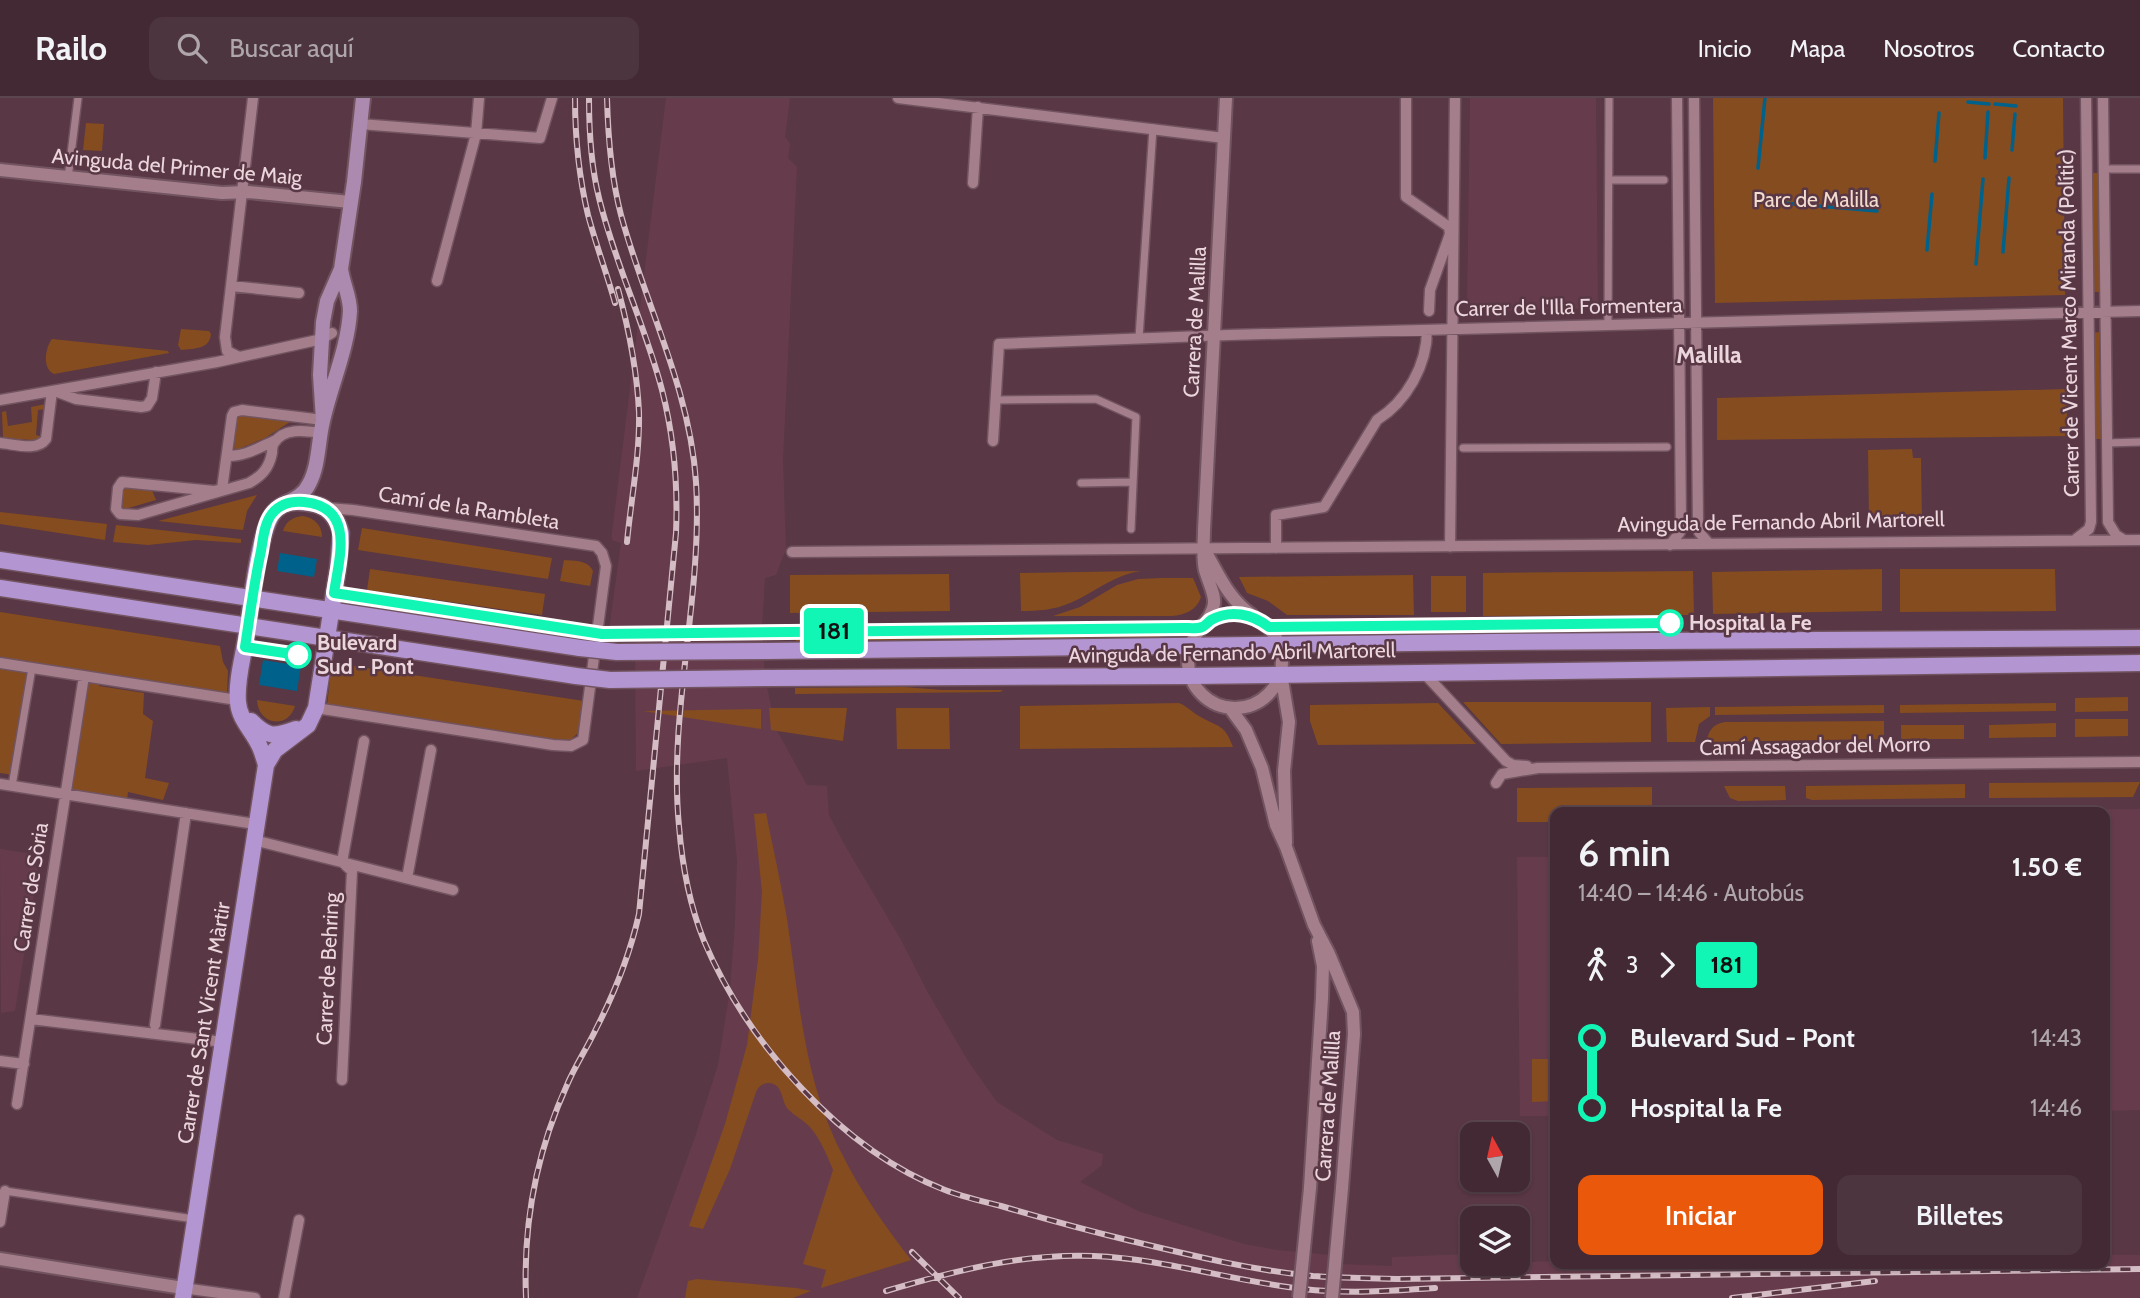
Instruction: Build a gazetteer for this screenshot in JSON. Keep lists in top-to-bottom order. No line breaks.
{"streets":{"main road":["Avinguda de Fernando Abril Martorell","Carrer de Sant Vicent Màrtir"],"street":["Avinguda del Primer de Maig","Carrer de l'Illa Formentera","Carrera de Malilla","Carrer de Vicent Marco Miranda (Polític)","Camí de la Rambleta","Camí Assagador del Morro","Carrer de Sòria","Carrer de Behring"]},"crossings":[["Carrer de l'Illa Formentera","Carrera de Malilla"],["Carrer de l'Illa Formentera","Carrer de Vicent Marco Miranda (Polític)"],["Carrera de Malilla","Avinguda de Fernando Abril Martorell"],["Carrer de Vicent Marco Miranda (Polític)","Avinguda de Fernando Abril Martorell"]],"districts":["Malilla"],"parks":["Parc de Malilla"],"places":["Hospital la Fe","Bulevard Sud - Pont"],"lines":["bus line 181"],"north":"top","page":{"header":"Railo","search":"Buscar aquí","nav":["Inicio","Mapa","Nosotros","Contacto"],"on_map":"181","heading":["6 min","14:40 – 14:46 · Autobús","1.50 €"],"legs":["3","181"],"list":[{"name":"Bulevard Sud - Pont","value":"14:43"},{"name":"Hospital la Fe","value":"14:46"}],"buttons":["Iniciar","Billetes"]}}
